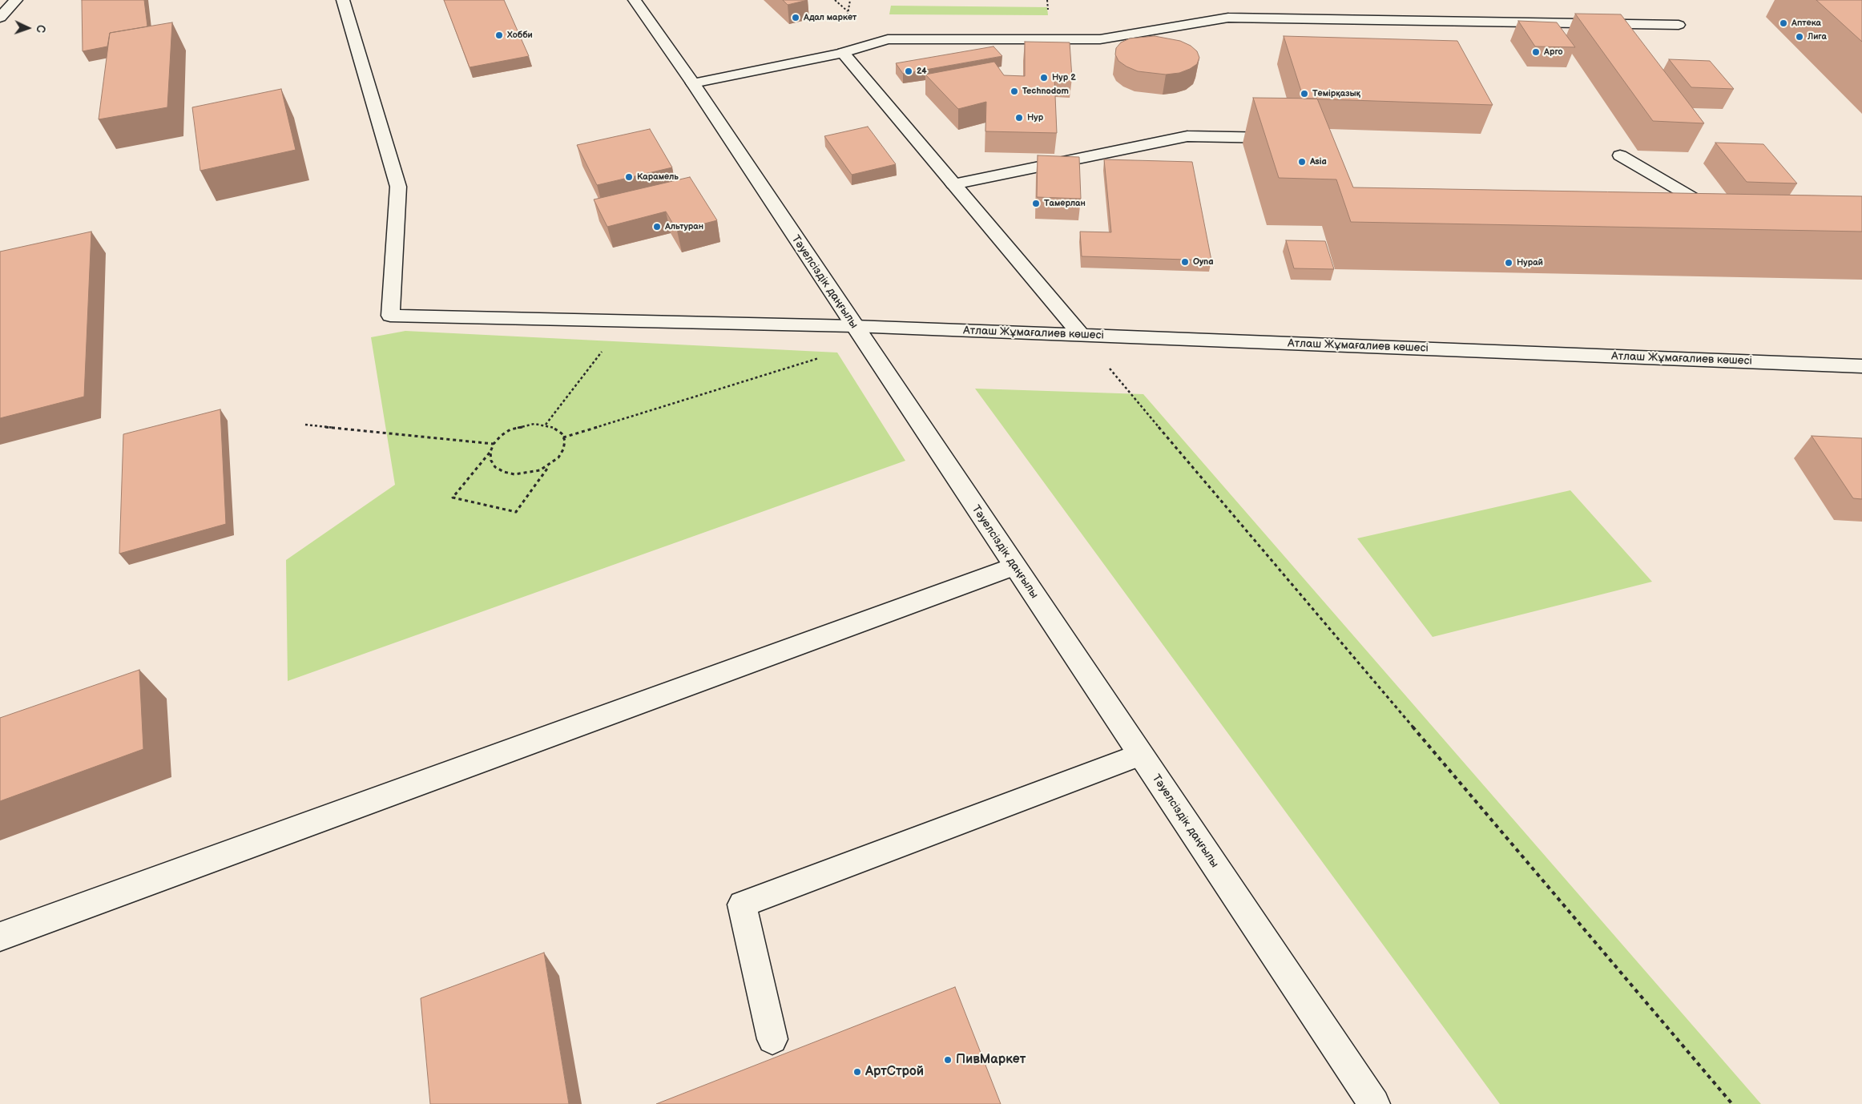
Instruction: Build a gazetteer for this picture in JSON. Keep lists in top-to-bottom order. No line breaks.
{"streets":{"street":["Тәуелсіздік даңғылы","Атлаш Жұмағалиев көшесі"]},"crossings":[["Тәуелсіздік даңғылы","Атлаш Жұмағалиев көшесі"]],"places":["Адал маркет","Аптека","Хобби","Лига","Арго","24","Нур 2","Technodom","Темірқазық","Нур","Asia","Карамель","Тамерлан","Альтуран","Oyna","Нурай","ПивМаркет","АртСтрой"],"north":"right"}
